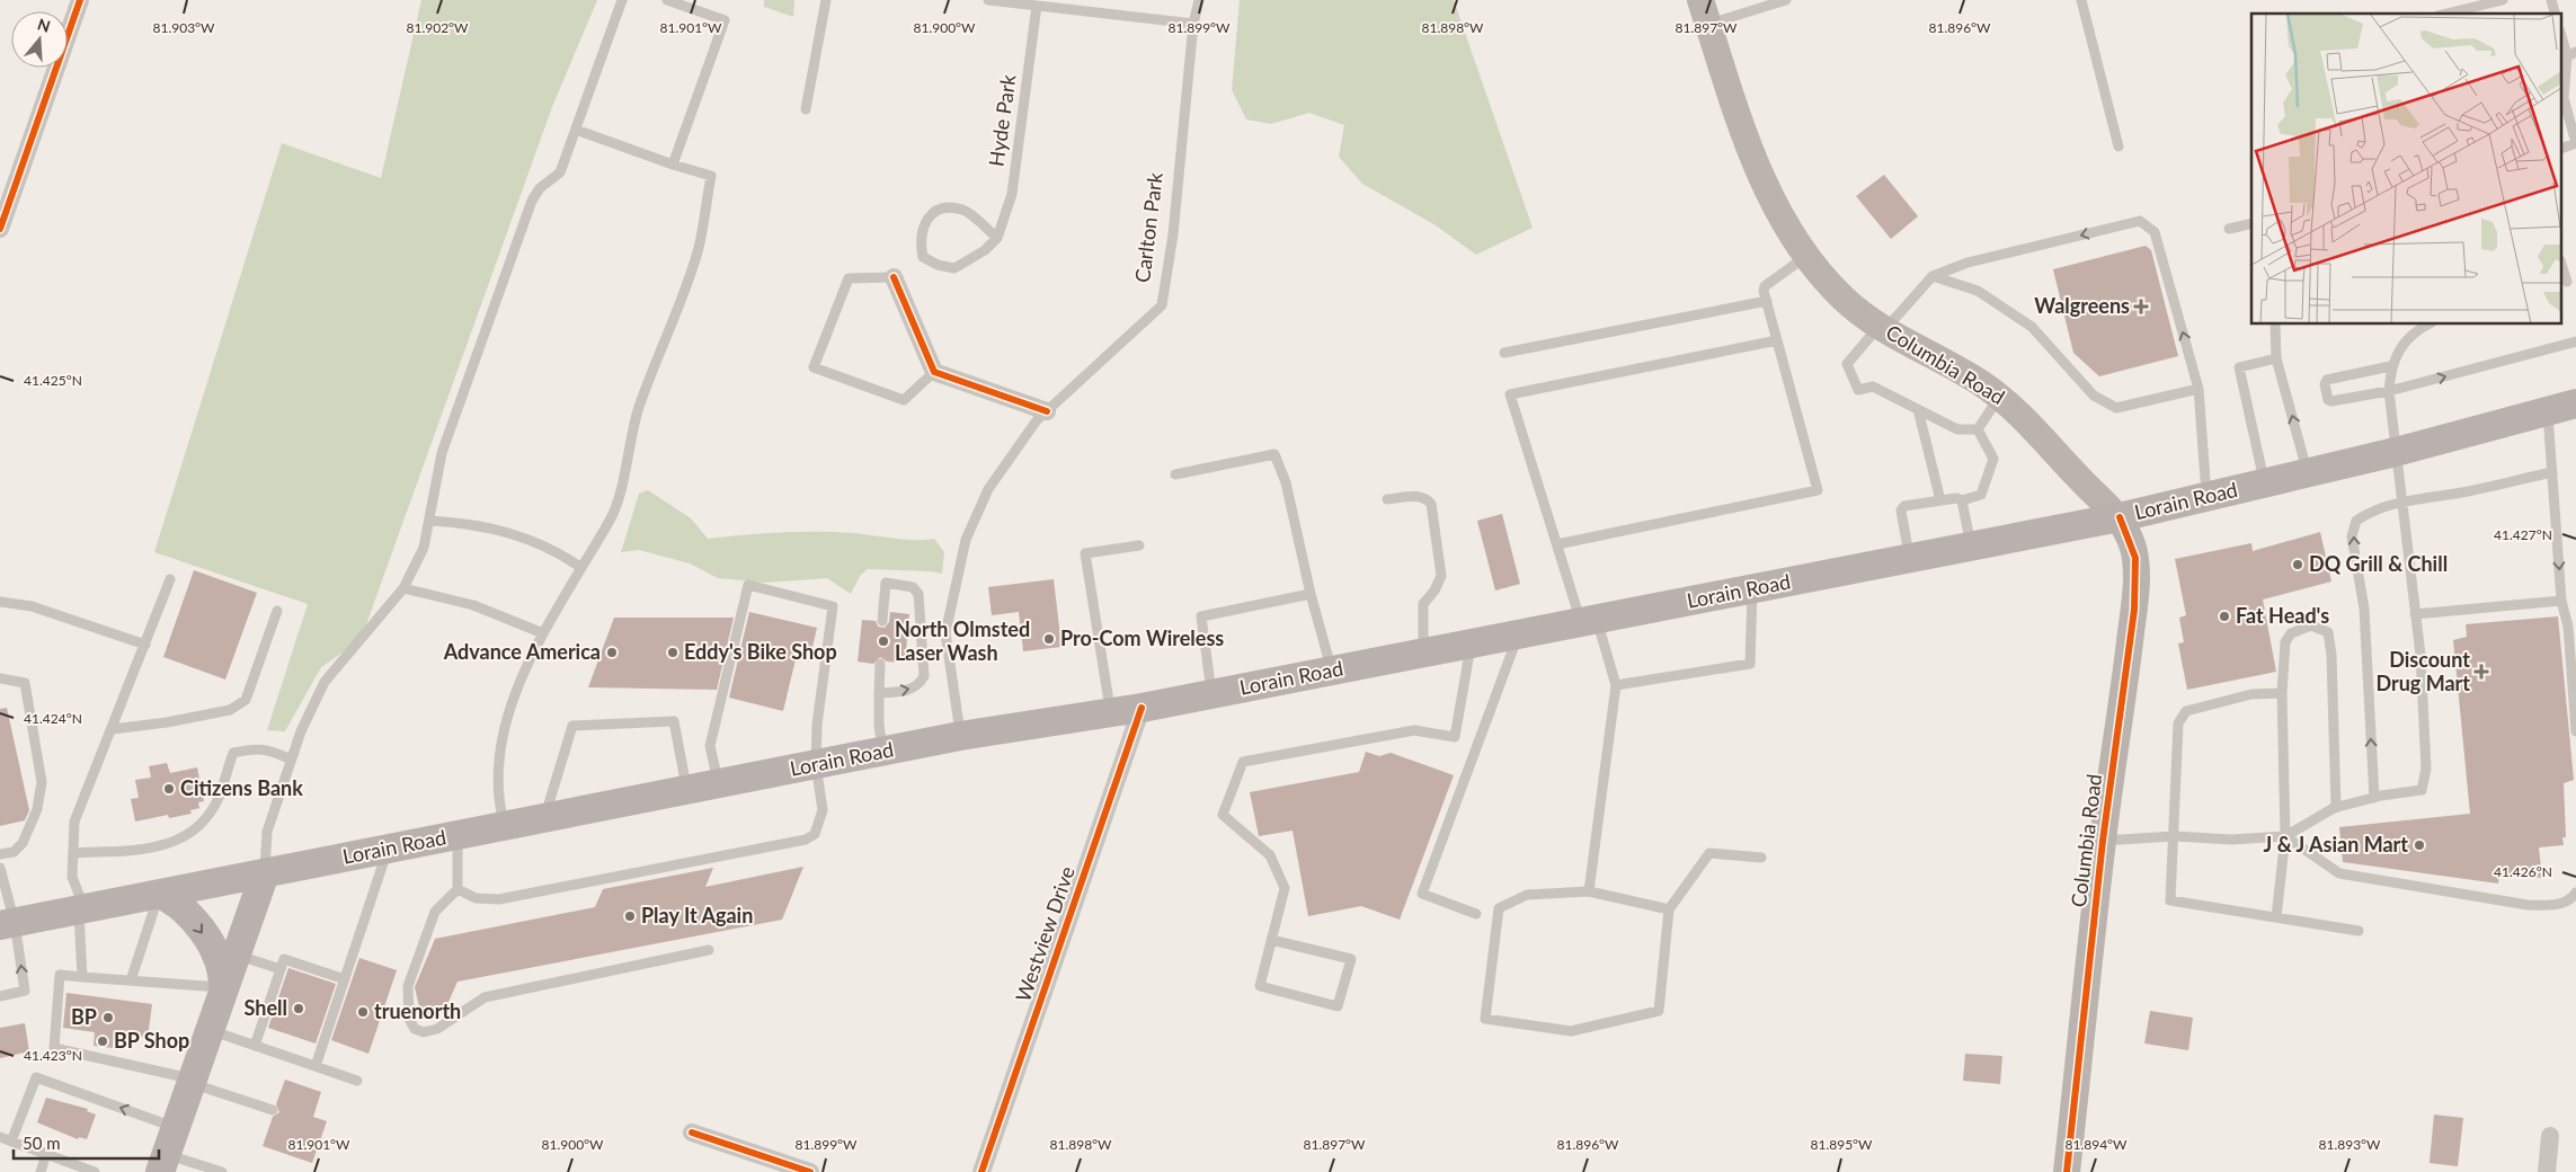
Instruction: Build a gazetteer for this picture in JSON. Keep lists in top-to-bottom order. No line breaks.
{"streets":{"main road":["Columbia Road","Lorain Road"],"street":["Westview Drive"],"lane":["Hyde Park","Carlton Park"]},"crossings":[["Carlton Park","Lorain Road"],["Columbia Road","Lorain Road"],["Lorain Road","Westview Drive"]],"places":{"health":["Walgreens","Discount Drug Mart"],"other":["DQ Grill & Chill","Fat Head's","Pro-Com Wireless","North Olmsted Laser Wash","Advance America","Eddy's Bike Shop","Citizens Bank","J & J Asian Mart","Play It Again","Shell","truenorth","BP","BP Shop"]},"scale_bar":"50 m","north":"top","coordinates":["81.903°W","81.902°W","81.901°W","81.900°W","81.899°W","81.898°W","81.897°W","81.896°W","41.425°N","41.427°N","41.424°N","41.426°N","41.423°N","81.895°W","81.894°W","81.893°W"]}
